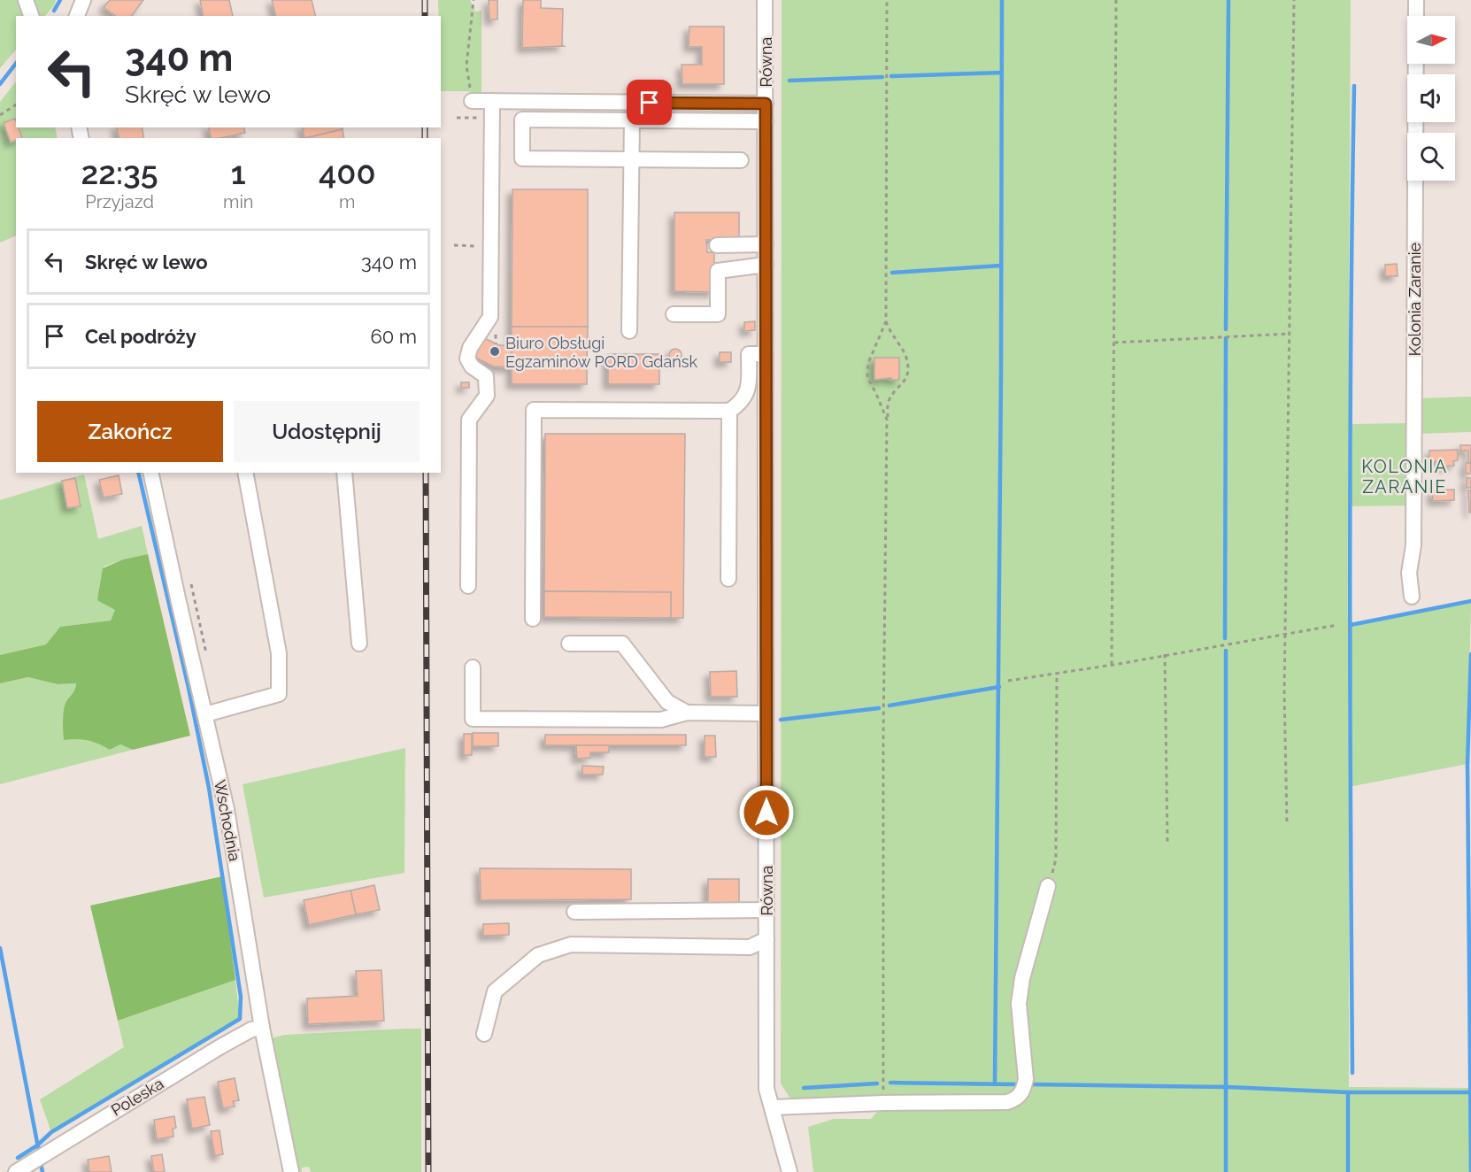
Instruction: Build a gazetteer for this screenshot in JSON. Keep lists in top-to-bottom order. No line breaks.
{"streets":{"street":["Równa","Kolonia Zaranie","Wschodnia","Poleska"]},"crossings":[["Wschodnia","Poleska"]],"districts":["KOLONIA ZARANIE"],"places":["Biuro Obsługi Egzaminów PORD Gdańsk"],"north":"right","page":{"turn":["340 m","Skręć w lewo"],"eta":["22:35","Przyjazd","1","min","400","m"],"list":[{"name":"Skręć w lewo","value":"340 m"},{"name":"Cel podróży","value":"60 m"}],"buttons":["Zakończ","Udostępnij"]}}
